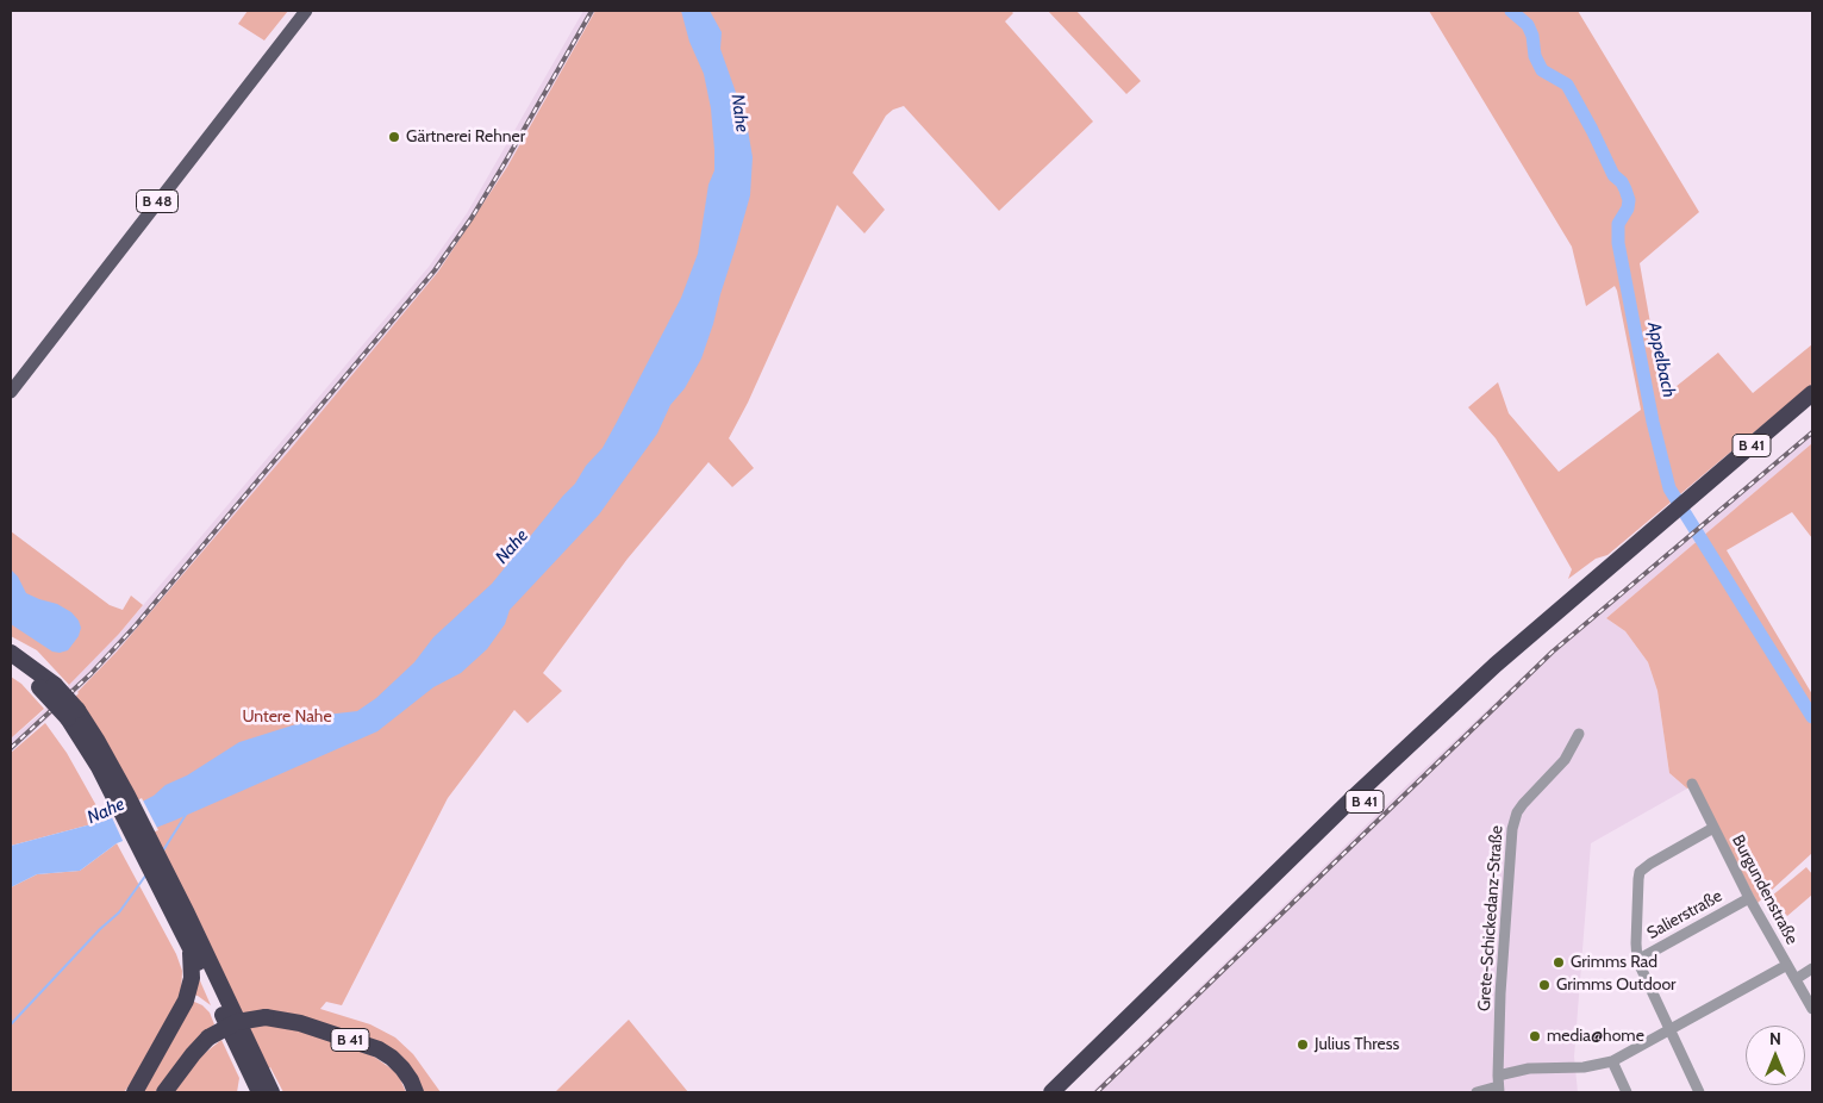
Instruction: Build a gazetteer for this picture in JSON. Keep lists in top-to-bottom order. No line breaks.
{"streets":{"highway":["B 41"],"main road":["B 48"],"street":["Burgundenstraße","Salierstraße","Grete-Schickedanz-Straße"]},"crossings":[["Burgundenstraße","Salierstraße"]],"water":["Nahe","Appelbach"],"parks":["Untere Nahe"],"places":["Gärtnerei Rehner","Grimms Rad","Grimms Outdoor","media@home","Julius Thress"],"north":"top"}
